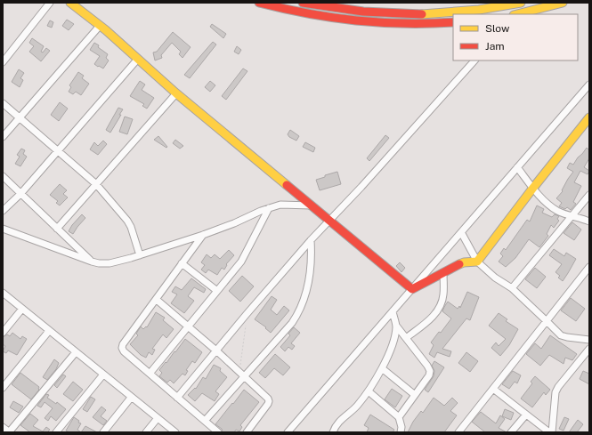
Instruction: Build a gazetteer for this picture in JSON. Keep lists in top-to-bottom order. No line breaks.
{"legend":["Slow","Jam"]}
